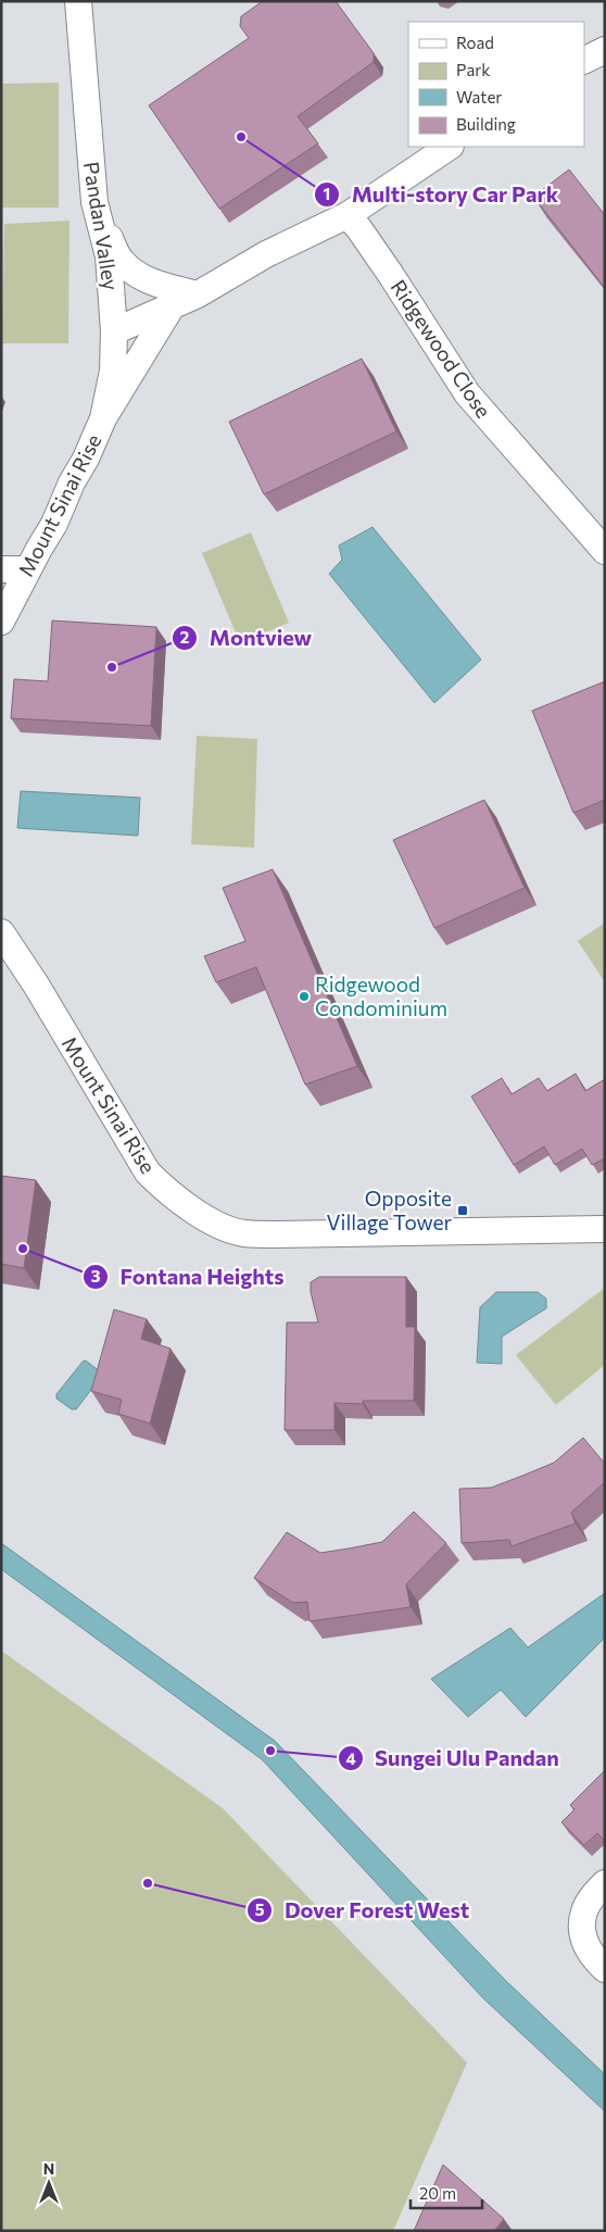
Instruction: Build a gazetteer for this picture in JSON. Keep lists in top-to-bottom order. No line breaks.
{"streets":{"street":["Pandan Valley","Ridgewood Close","Mount Sinai Rise"]},"crossings":[["Pandan Valley","Mount Sinai Rise"]],"places":{"other":["Multi-story Car Park","Montview","Ridgewood Condominium","Fontana Heights","Sungei Ulu Pandan","Dover Forest West"],"transit":["Opposite Village Tower"]},"legend":["Road","Park","Water","Building"],"scale_bar":"20 m","north":"top"}
